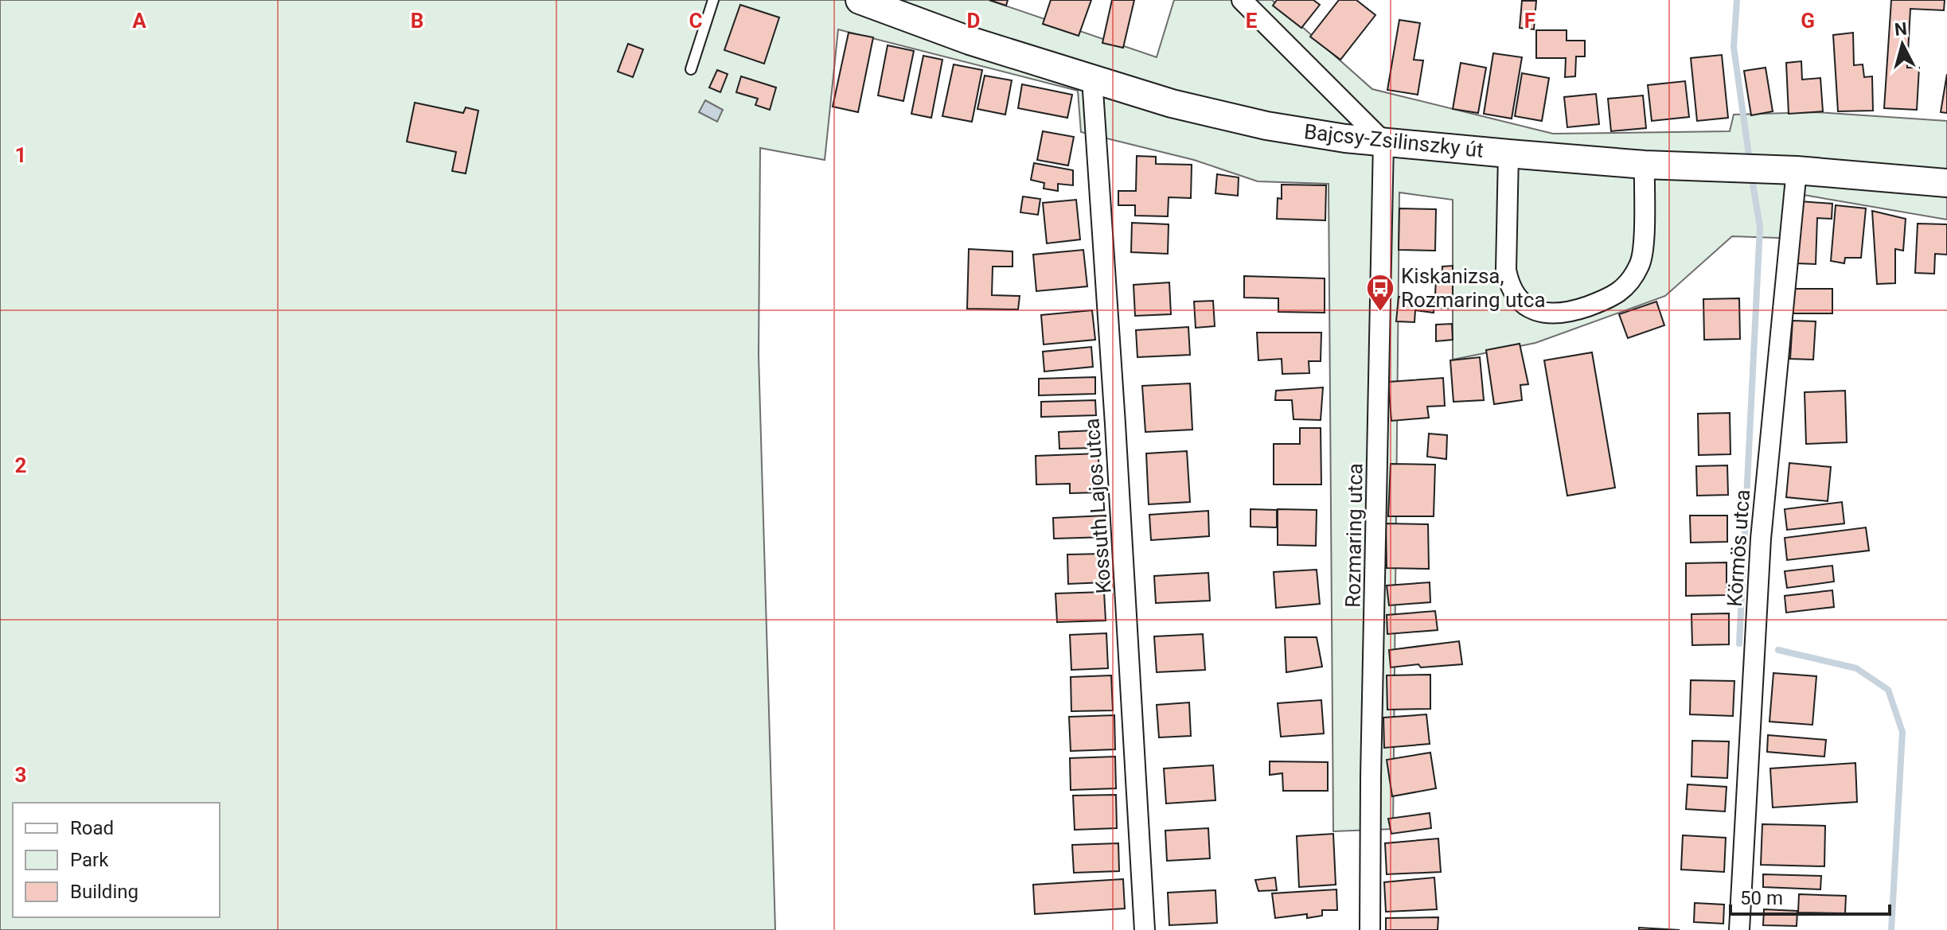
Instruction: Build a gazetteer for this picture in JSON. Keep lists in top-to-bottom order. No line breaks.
{"streets":{"main road":["Bajcsy-Zsilinszky út"],"street":["Kossuth Lajos utca","Rozmaring utca","Körmös utca"]},"crossings":[["Bajcsy-Zsilinszky út","Kossuth Lajos utca"],["Bajcsy-Zsilinszky út","Rozmaring utca"],["Bajcsy-Zsilinszky út","Körmös utca"]],"places":{"bus stop":["Kiskanizsa, Rozmaring utca"]},"legend":["Road","Park","Building"],"scale_bar":"50 m","north":"top","grid":{"columns":["A","B","C","D","E","F","G"],"rows":["1","2","3"]}}
